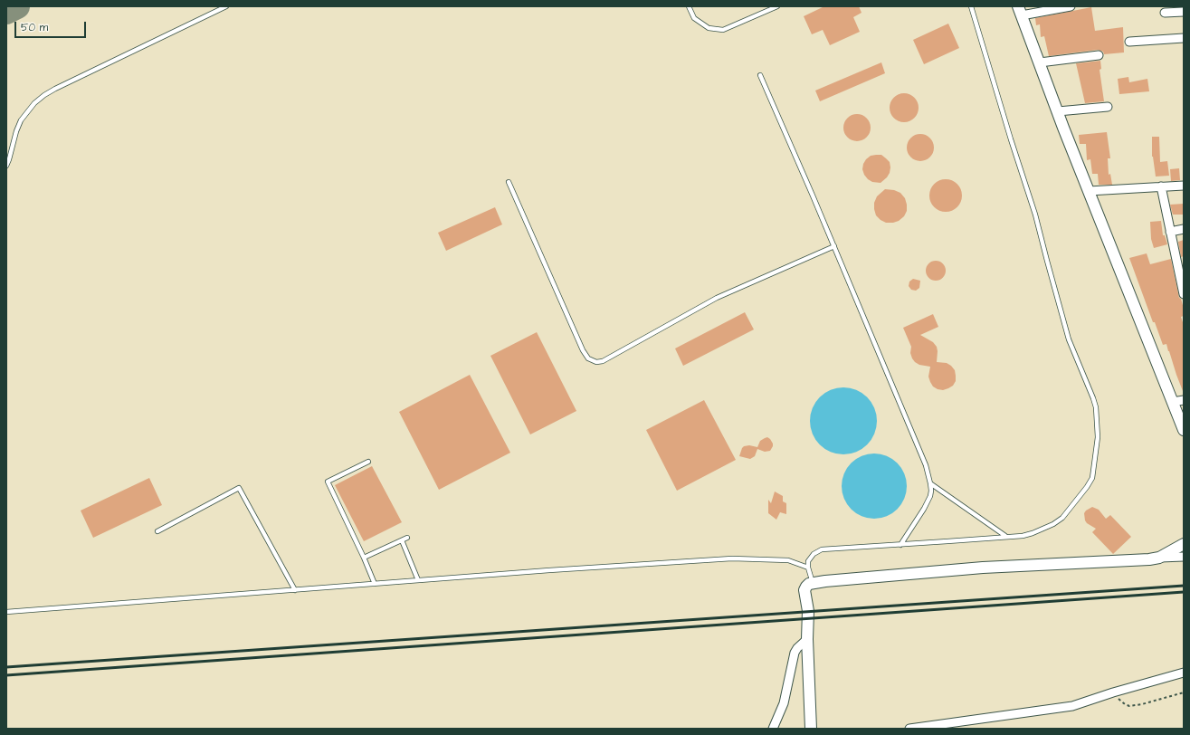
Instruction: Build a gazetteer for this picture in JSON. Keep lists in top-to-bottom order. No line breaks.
{"scale_bar":"50 m"}
